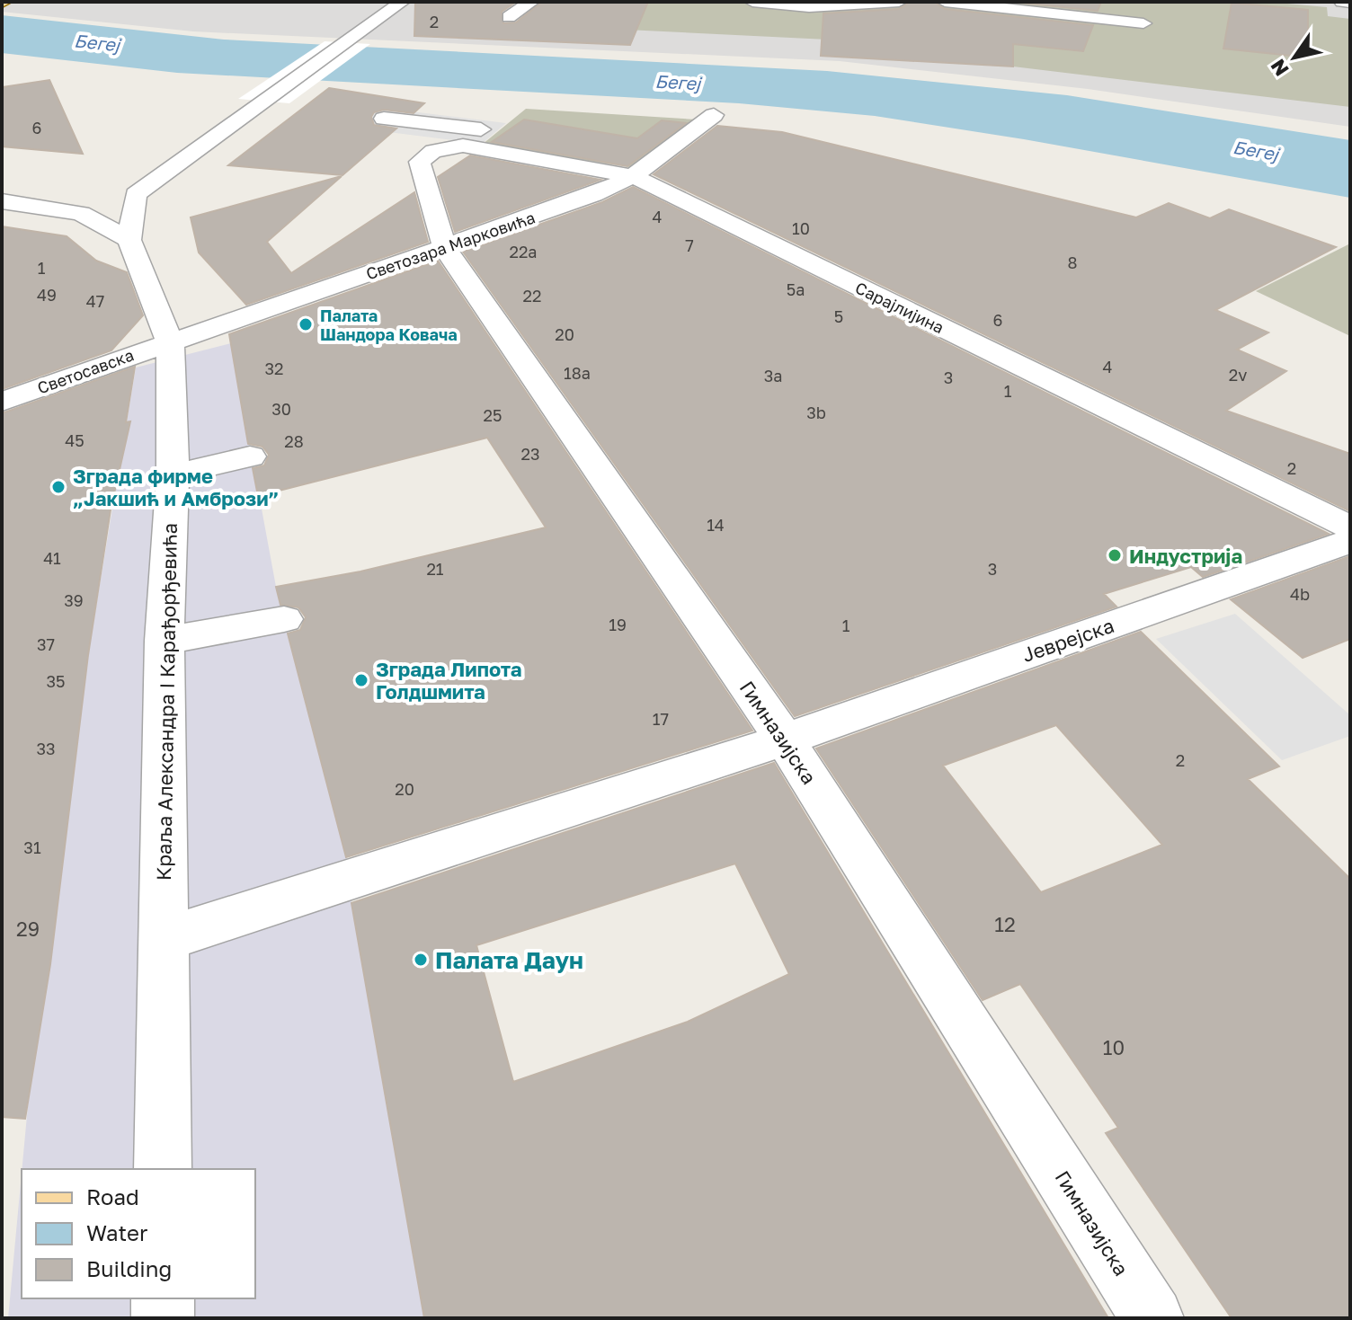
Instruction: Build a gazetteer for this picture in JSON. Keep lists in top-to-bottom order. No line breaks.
{"streets":{"street":["Светозара Марковића","Сарајлијина","Светосавска","Јеврејска","Краља Александра I Карађорђевића","Гимназијска"]},"crossings":[["Светозара Марковића","Сарајлијина"],["Светозара Марковића","Светосавска"],["Светозара Марковића","Краља Александра I Карађорђевића"],["Светозара Марковића","Гимназијска"],["Сарајлијина","Гимназијска"],["Светосавска","Краља Александра I Карађорђевића"],["Јеврејска","Краља Александра I Карађорђевића"],["Јеврејска","Гимназијска"]],"water":["Бегеј"],"places":["Палата Шандора Ковача","Зграда фирме „Јакшић и Амбрози”","Индустрија","Зграда Липота Голдшмита","Палата Даун"],"house_numbers":["2","6","4","10","7","22a","8","1","5a","49","22","47","5","6","20","4","32","18a","2v","3a","3","1","30","3b","25","45","28","23","2","14","41","21","3","4b","39","19","1","37","35","17","33","2","20","31","12","29","10"],"legend":["Road","Water","Building"],"north":"bottom left"}
